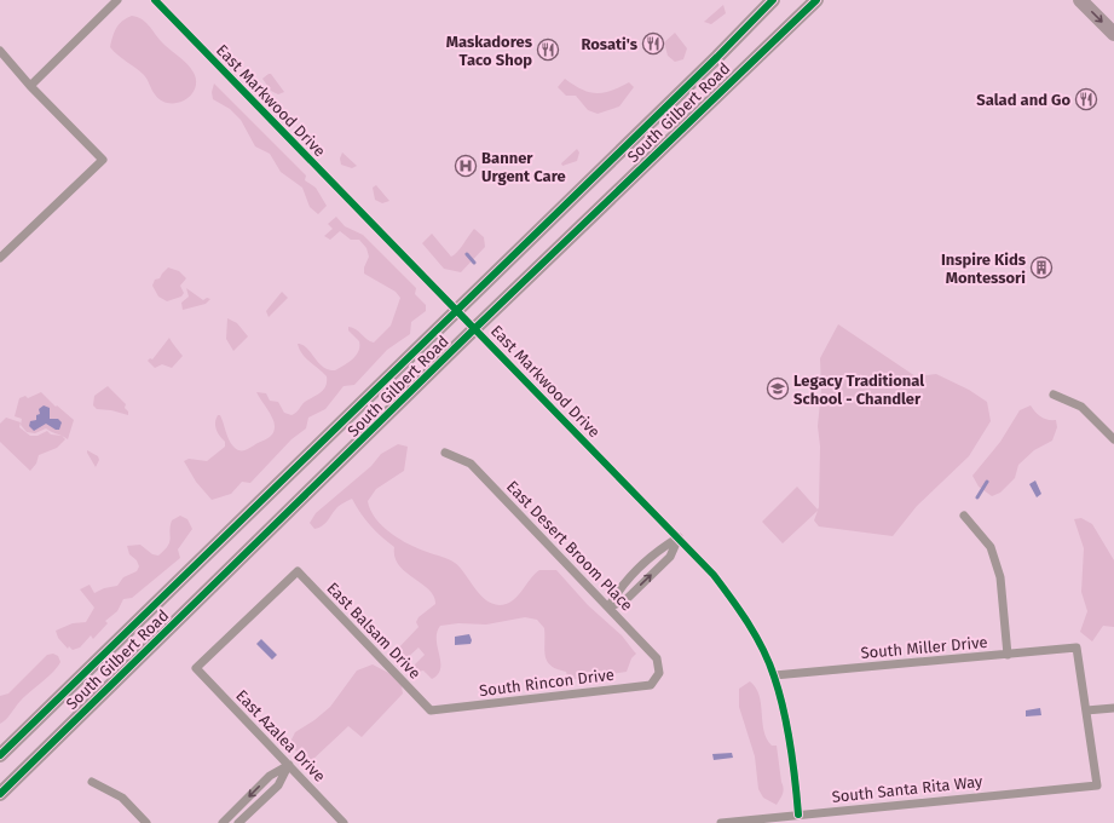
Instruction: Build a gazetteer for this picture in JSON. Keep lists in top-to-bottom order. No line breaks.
{"streets":{"main road":["South Gilbert Road"],"street":["East Markwood Drive","East Desert Broom Place","East Balsam Drive","South Miller Drive","South Rincon Drive","East Azalea Drive","South Santa Rita Way"]},"crossings":[["East Markwood Drive","South Gilbert Road"],["East Markwood Drive","South Miller Drive"],["East Markwood Drive","South Santa Rita Way"],["East Desert Broom Place","South Rincon Drive"],["East Balsam Drive","South Rincon Drive"],["East Balsam Drive","East Azalea Drive"],["South Miller Drive","South Santa Rita Way"]],"places":{"restaurant":["Rosati's","Maskadores Taco Shop","Salad and Go"],"hospital":["Banner Urgent Care"],"building":["Inspire Kids Montessori"],"school or university":["Legacy Traditional School - Chandler"]}}
